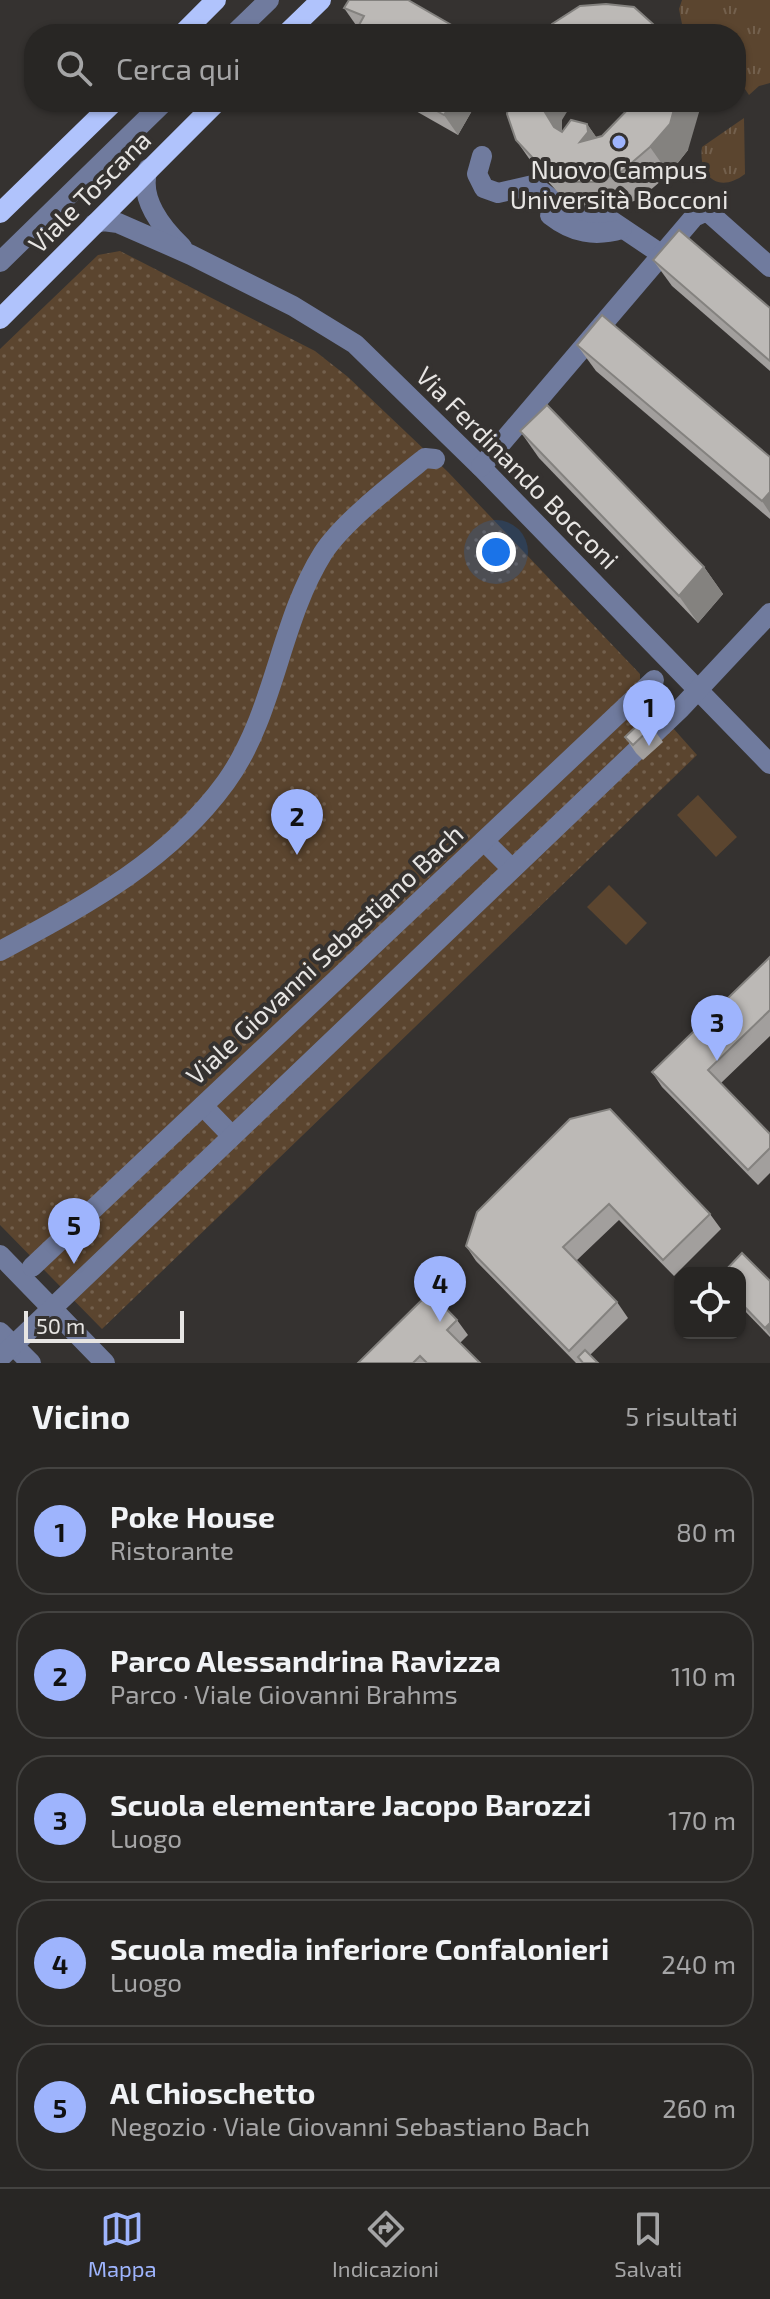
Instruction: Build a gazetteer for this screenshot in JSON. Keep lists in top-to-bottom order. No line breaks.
{"streets":{"main road":["Viale Toscana"],"street":["Via Ferdinando Bocconi","Viale Giovanni Sebastiano Bach"]},"crossings":[["Viale Toscana","Via Ferdinando Bocconi"]],"places":["Nuovo Campus Università Bocconi"],"scale_bar":"50 m","page":{"search":"Cerca qui","pins":["1","2","3","5","4"],"scale":"50 m","heading":["Vicino","5 risultati"],"list":[{"mark":"1","name":"Poke House","note":"Ristorante","value":"80 m"},{"mark":"2","name":"Parco Alessandrina Ravizza","note":"Parco · Viale Giovanni Brahms","value":"110 m"},{"mark":"3","name":"Scuola elementare Jacopo Barozzi","note":"Luogo","value":"170 m"},{"mark":"4","name":"Scuola media inferiore Confalonieri","note":"Luogo","value":"240 m"},{"mark":"5","name":"Al Chioschetto","note":"Negozio · Viale Giovanni Sebastiano Bach","value":"260 m"}],"nav":["Mappa","Indicazioni","Salvati"]}}
